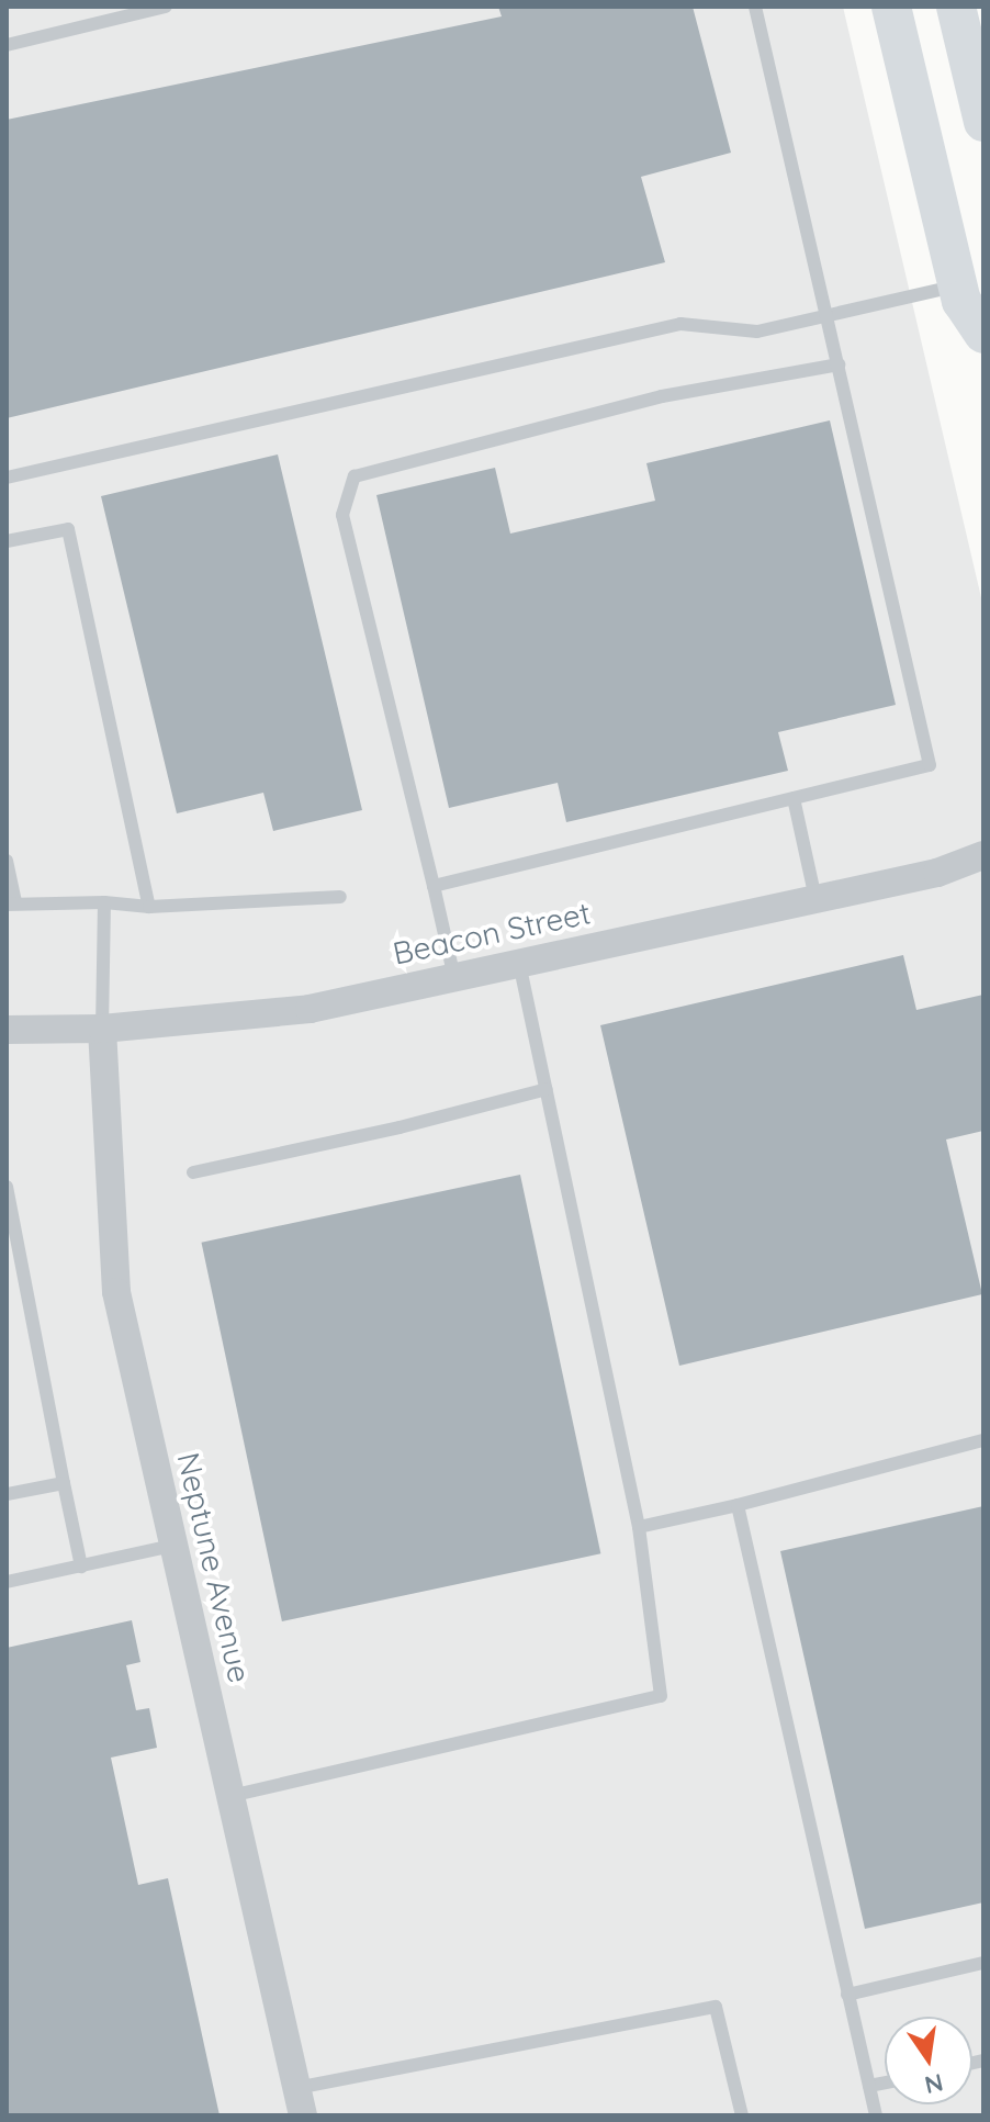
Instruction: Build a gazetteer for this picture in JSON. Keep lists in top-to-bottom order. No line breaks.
{"streets":{"street":["Beacon Street","Neptune Avenue"]},"crossings":[["Beacon Street","Neptune Avenue"]],"north":"bottom"}
